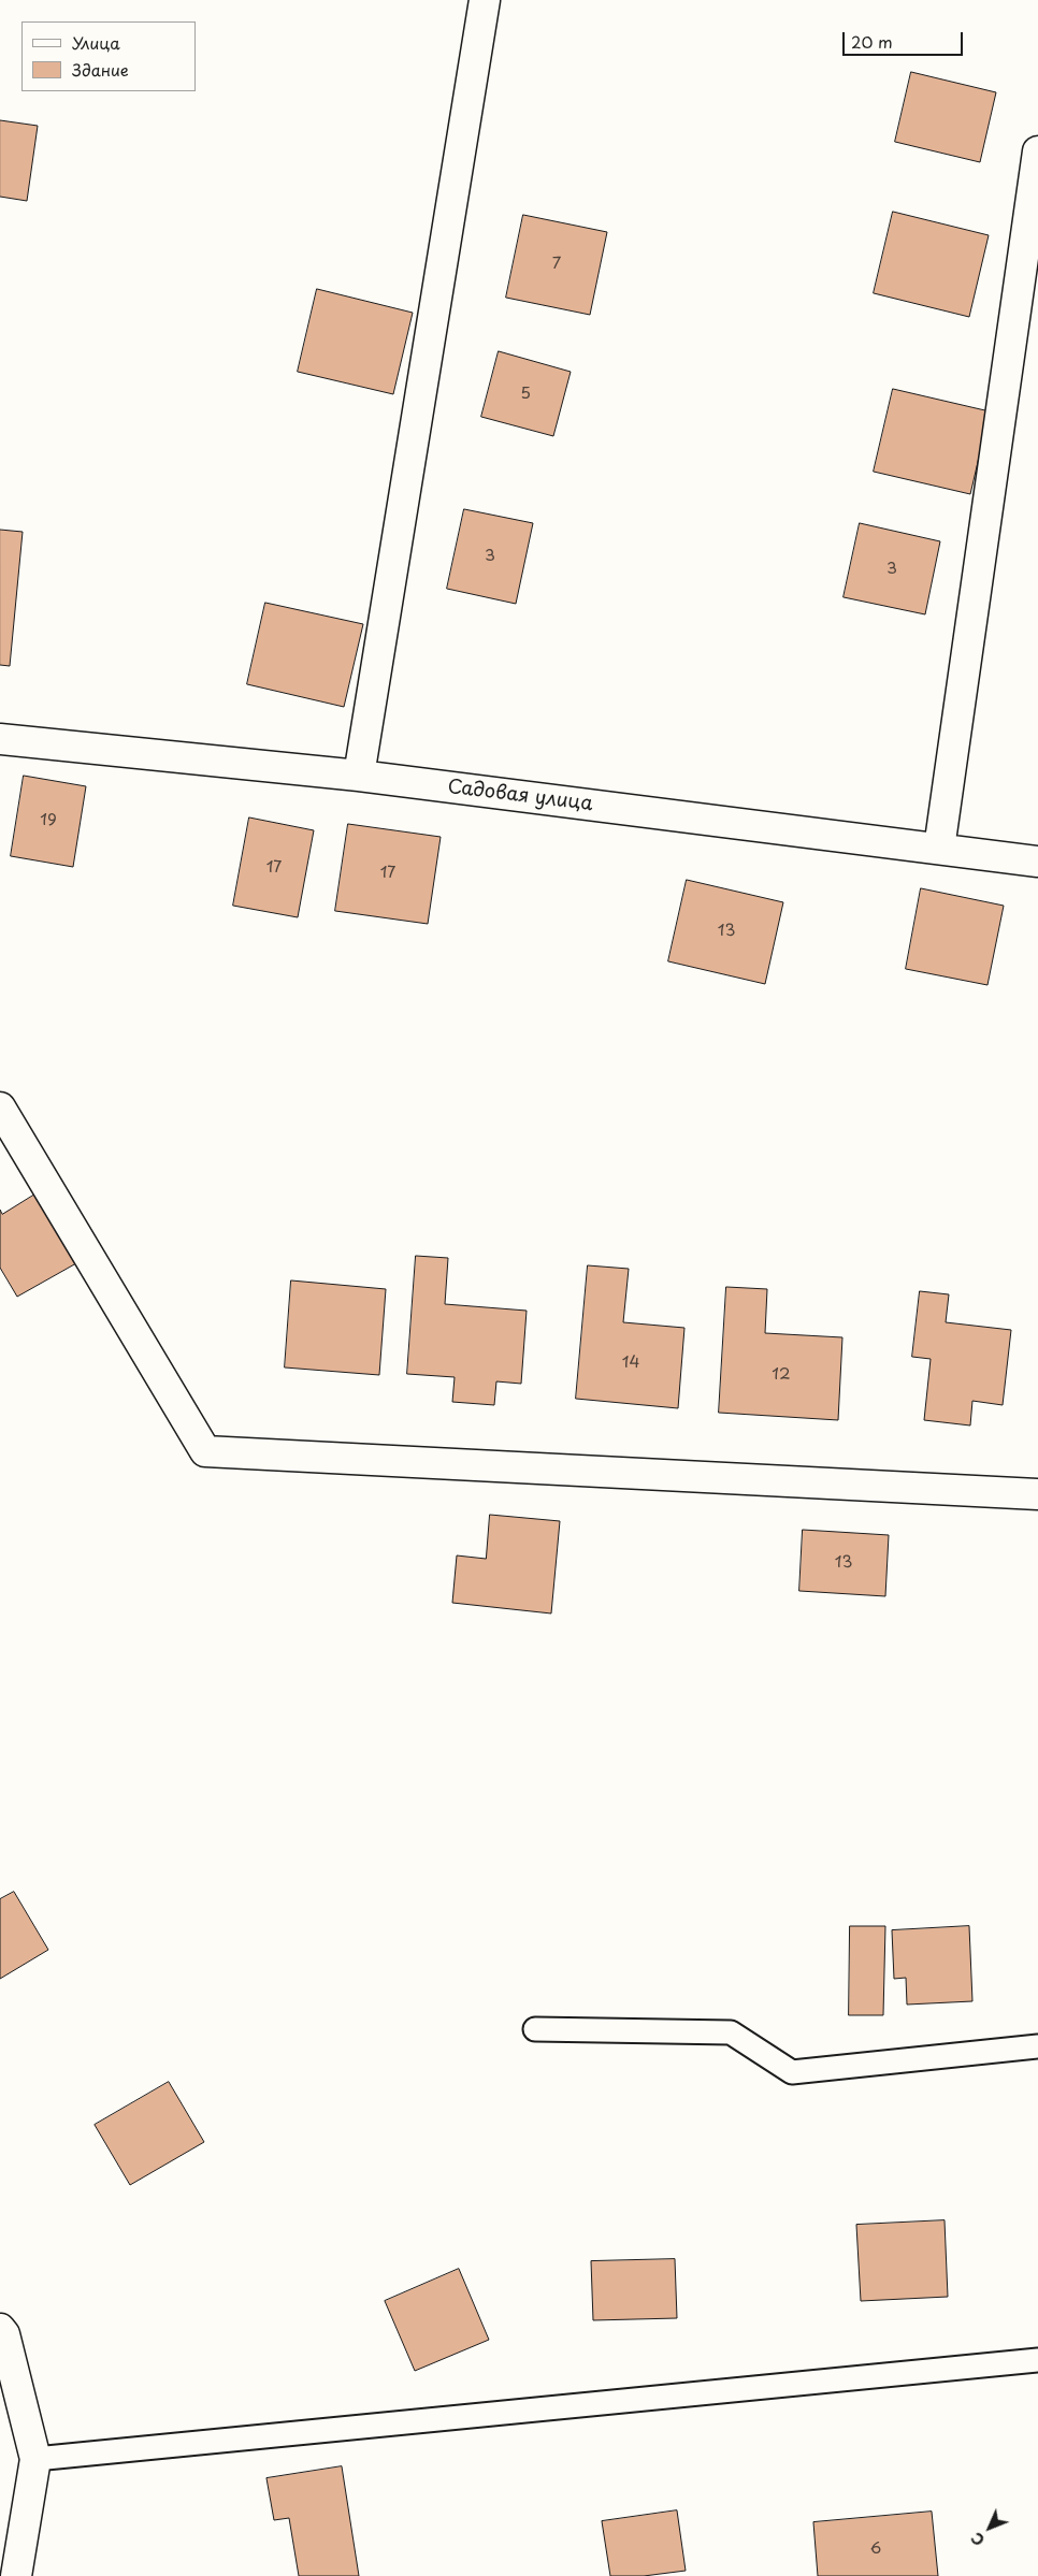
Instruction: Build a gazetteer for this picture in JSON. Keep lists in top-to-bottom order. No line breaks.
{"streets":{"street":["Садовая улица"]},"house_numbers":["7","5","3","3","19","17","17","13","14","12","13","6"],"legend":["Улица","Здание"],"scale_bar":"20 m","north":"bottom left"}
